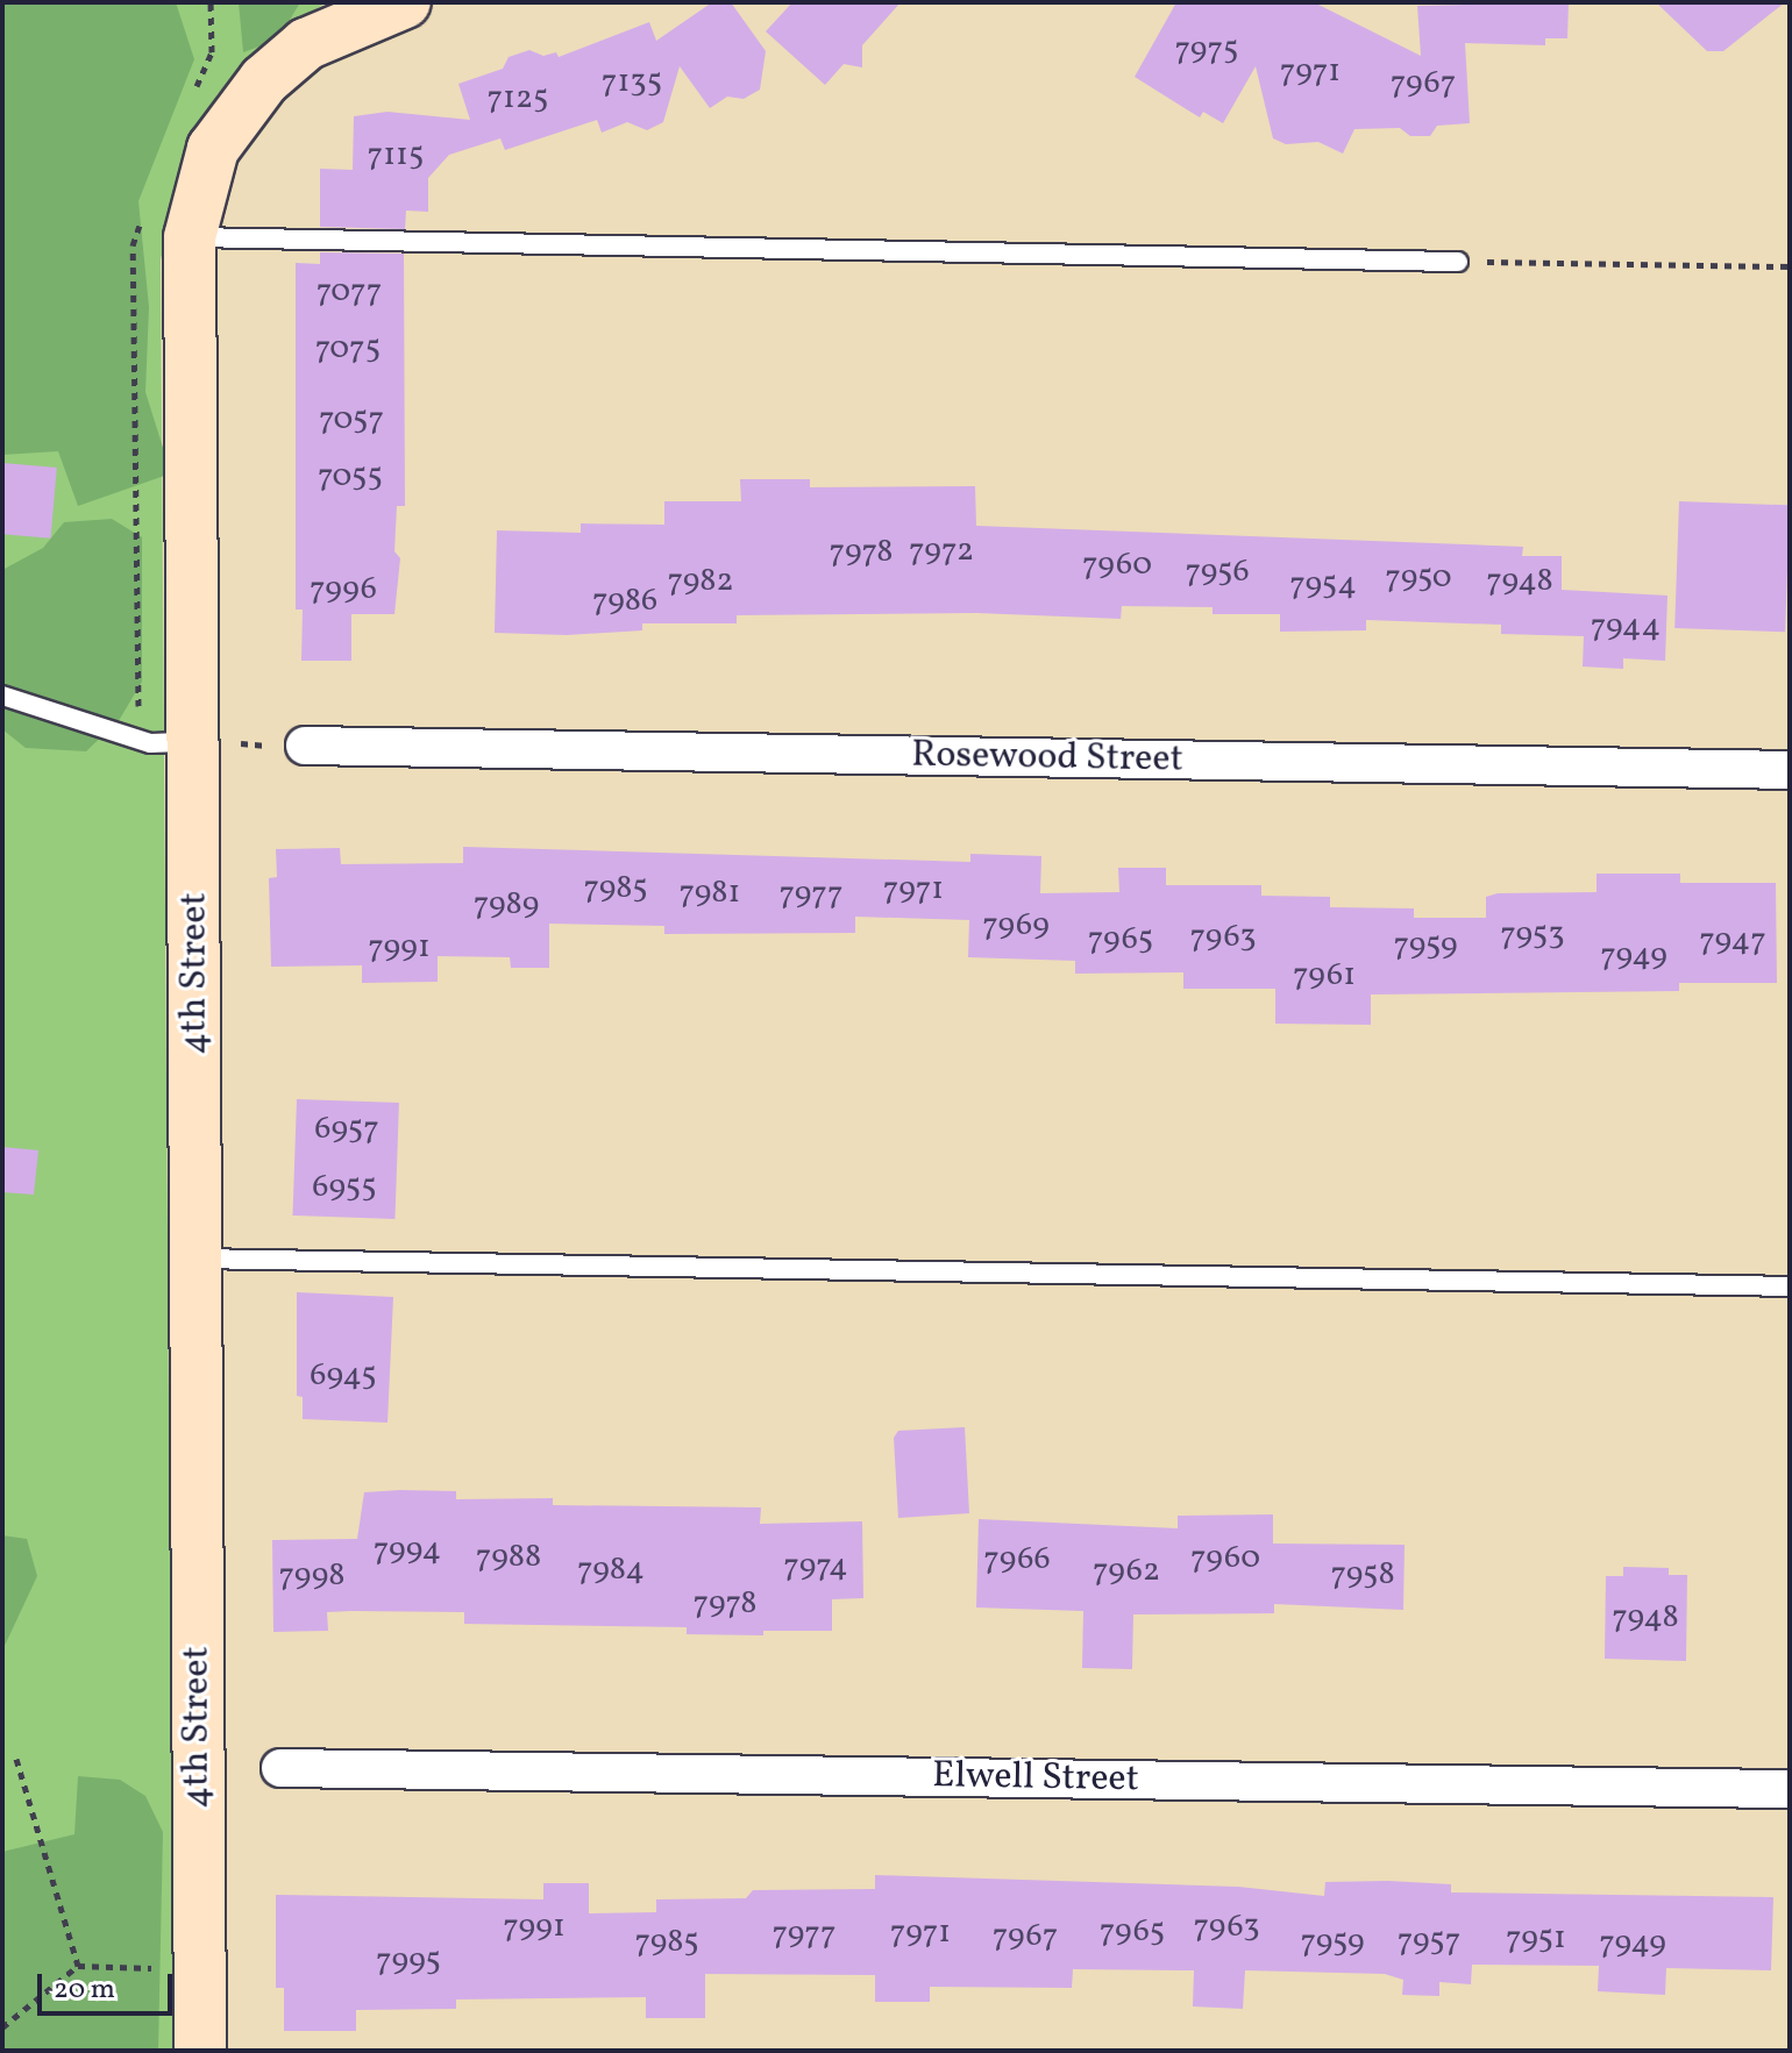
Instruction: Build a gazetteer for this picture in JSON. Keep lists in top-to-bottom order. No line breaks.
{"streets":{"street":["Rosewood Street","4th Street","Elwell Street"]},"house_numbers":["7975","7971","7135","7967","7125","7115","7077","7075","7057","7055","7972","7978","7960","7956","7950","7982","7948","7954","7996","7986","7944","7985","7971","7981","7977","7989","7969","7953","7963","7965","7947","7959","7991","7949","7961","6957","6955","6945","7994","7988","7960","7966","7974","7984","7962","7958","7998","7978","7948","7991","7963","7965","7971","7977","7967","7951","7957","7985","7959","7949","7995"],"scale_bar":"20 m"}
